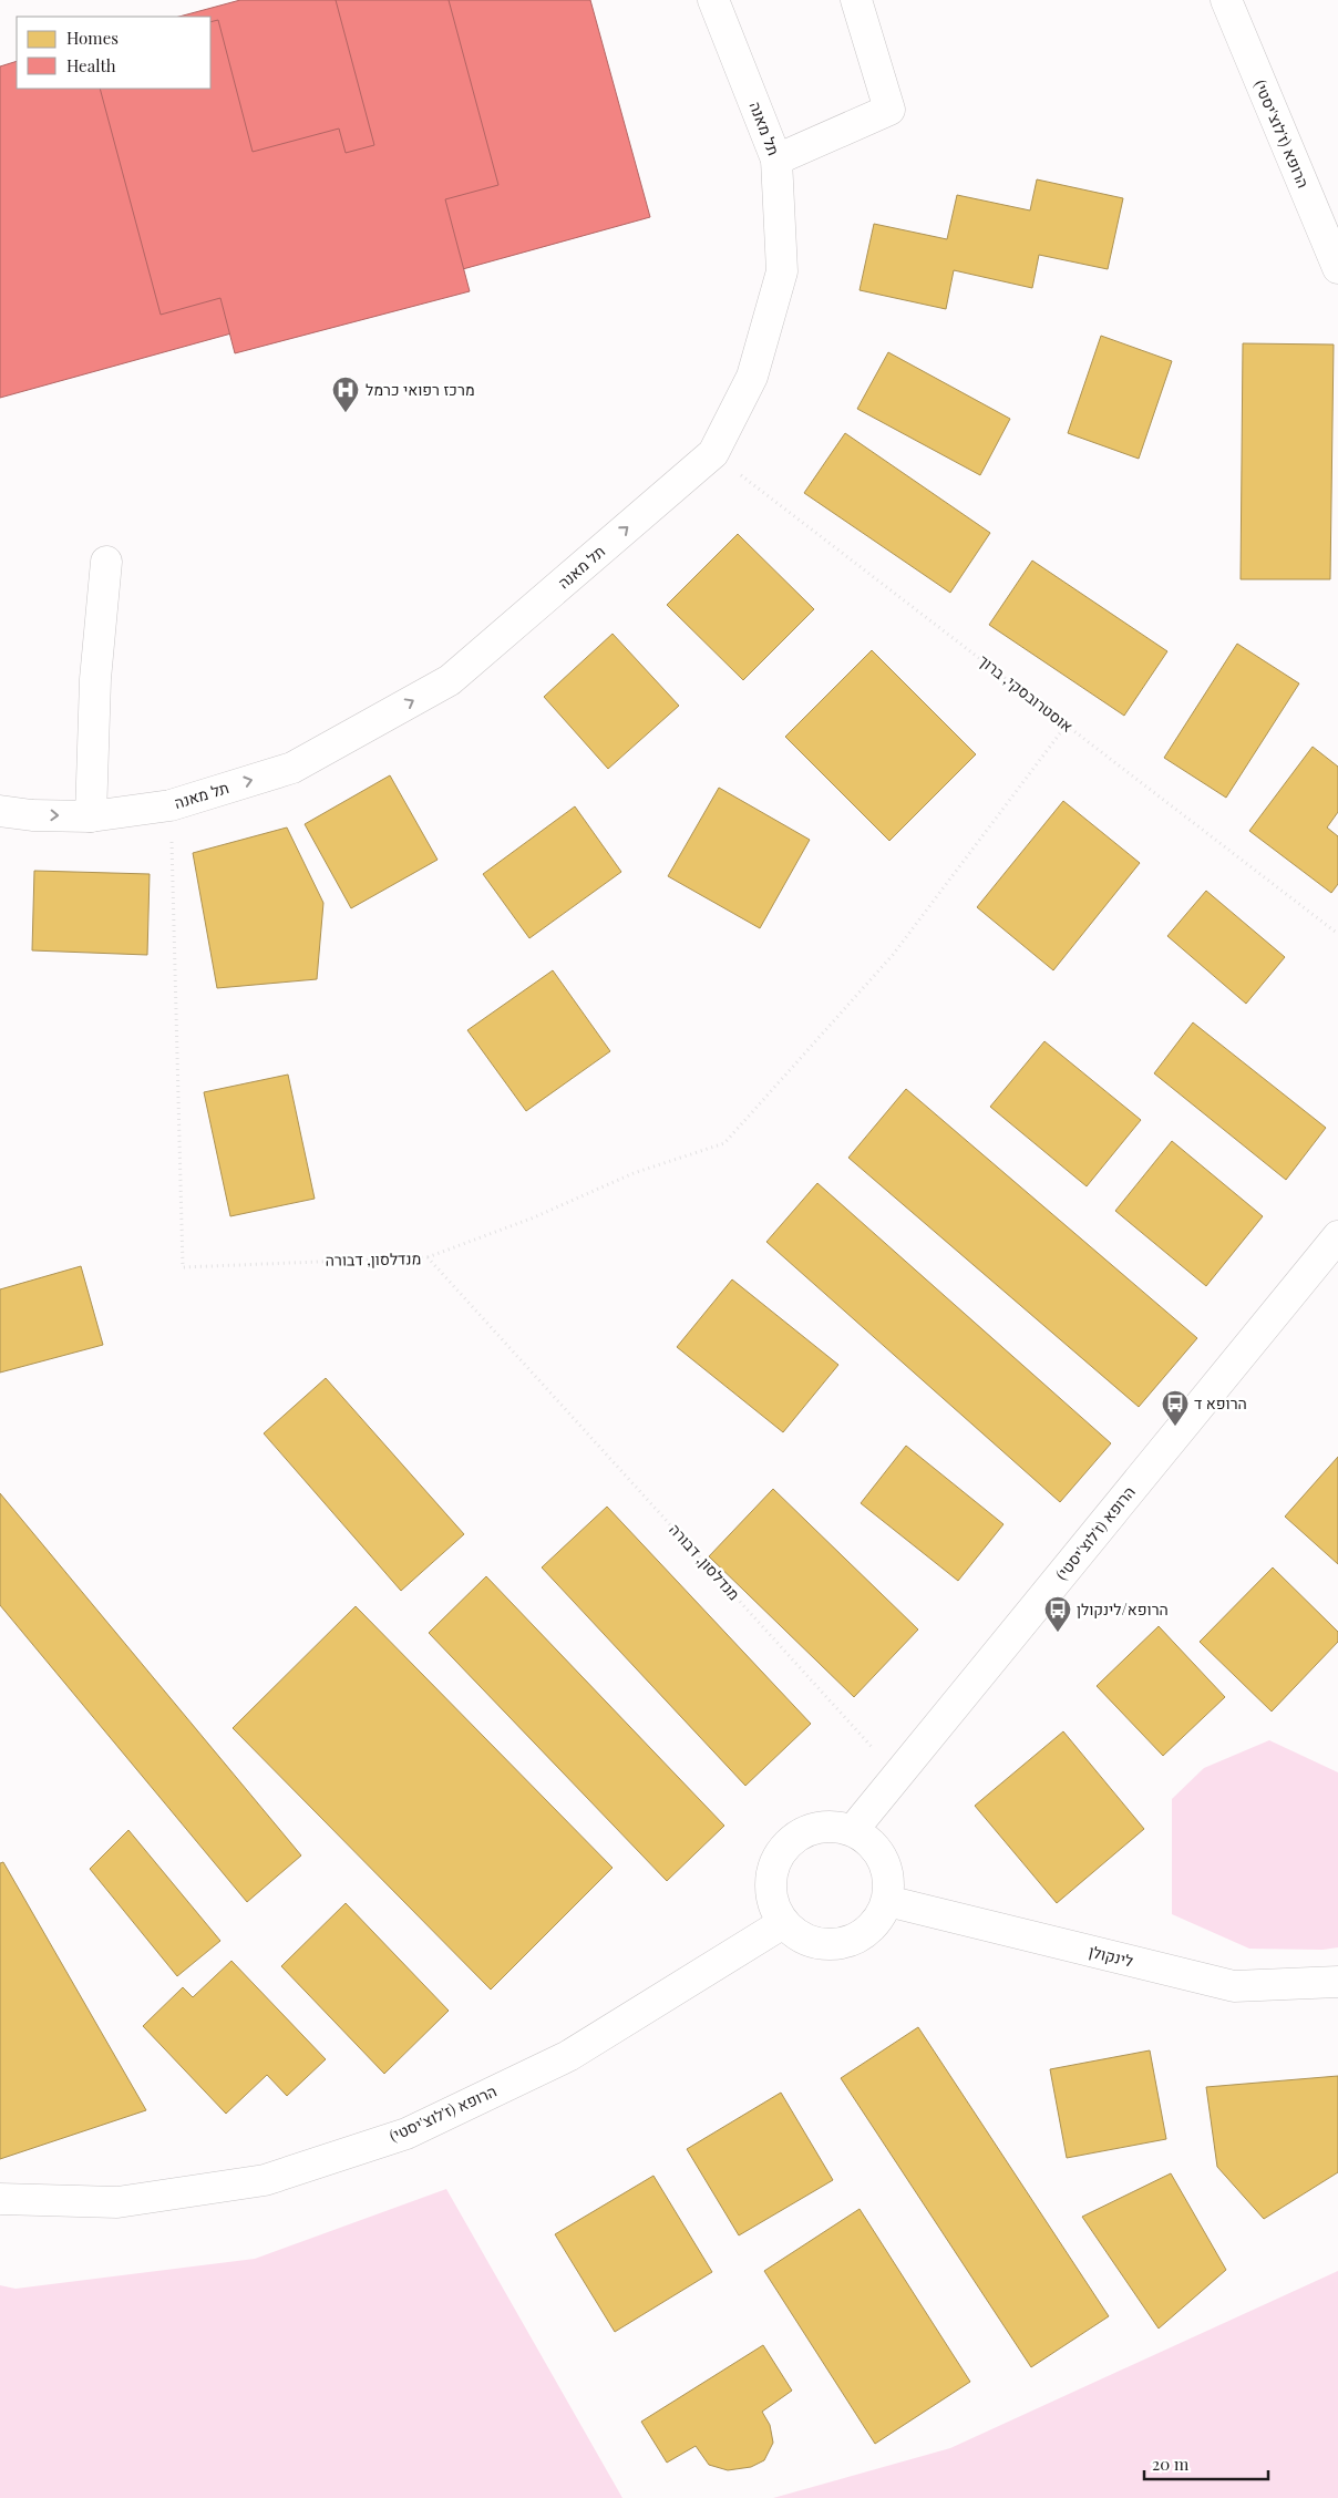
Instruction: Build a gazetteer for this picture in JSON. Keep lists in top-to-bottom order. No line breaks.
{"streets":{"street":["תל מאנה","הרופא (ז'לוצ'יסטי)","לינקולן"],"path":["אוסטרובסקי, ברוך","מנדלסון, דבורה"]},"crossings":[["תל מאנה","אוסטרובסקי, ברוך"],["תל מאנה","מנדלסון, דבורה"],["הרופא (ז'לוצ'יסטי)","מנדלסון, דבורה"],["הרופא (ז'לוצ'יסטי)","לינקולן"]],"one_way":["תל מאנה"],"places":{"hospital":["מרכז רפואי כרמל"],"bus stop":["הרופא ד","הרופא/לינקולן"]},"legend":["Homes","Health"],"scale_bar":"20 m"}
